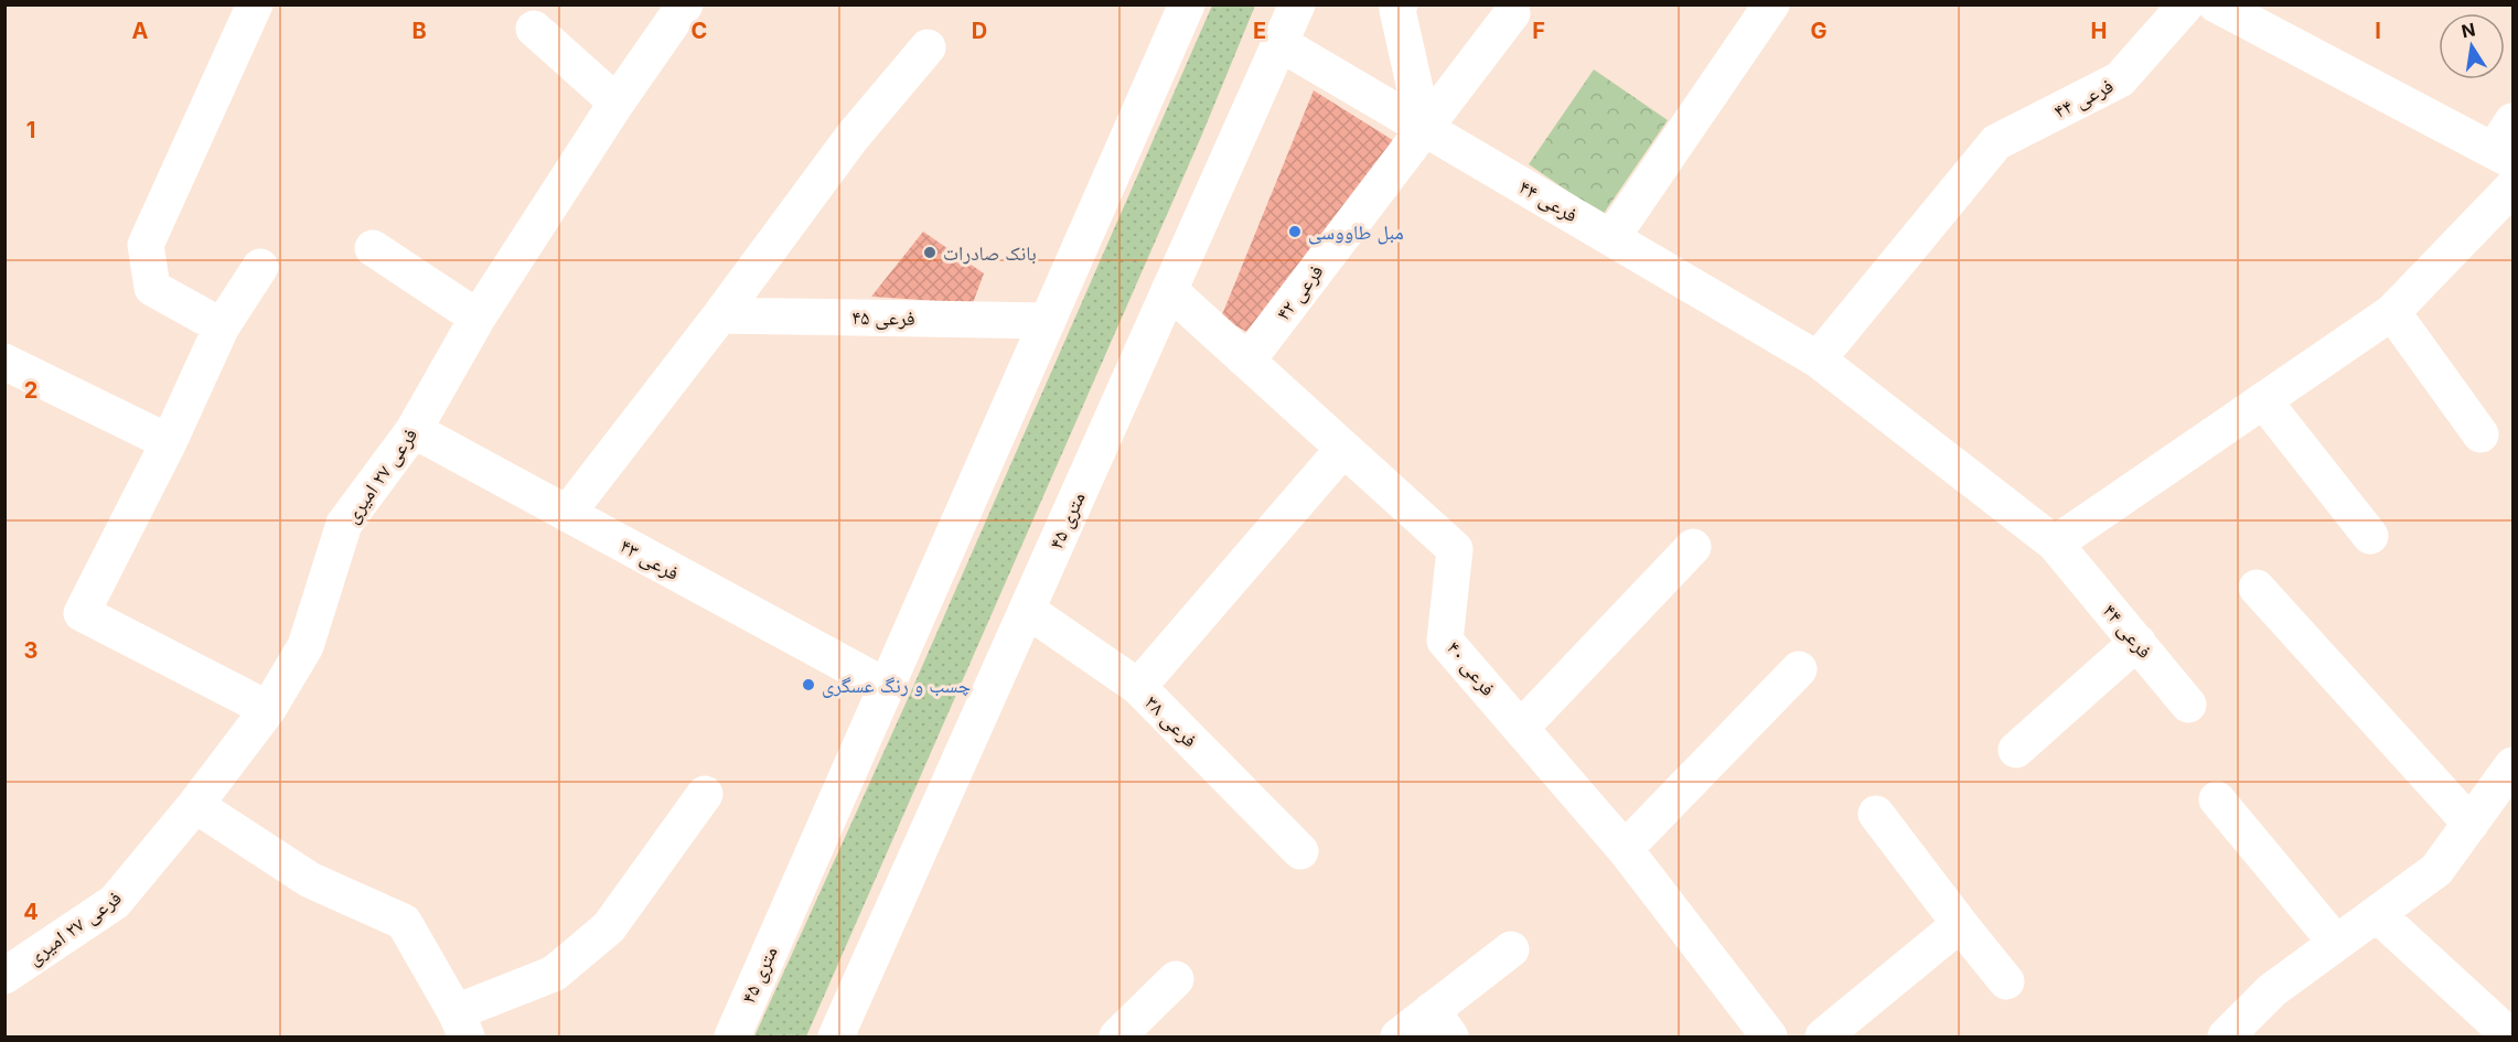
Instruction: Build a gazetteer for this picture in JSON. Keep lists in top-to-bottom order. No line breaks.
{"streets":{"street":["فرعی ۴۴","فرعی ۴۲","فرعی ۴۵","فرعی ۲۷ امیری","۴۵ متری","فرعی ۴۳","فرعی ۴۰","فرعی ۳۸"]},"crossings":[["فرعی ۴۴","فرعی ۴۲"],["فرعی ۴۴","۴۵ متری"],["فرعی ۴۲","فرعی ۴۰"],["فرعی ۴۵","۴۵ متری"],["فرعی ۲۷ امیری","فرعی ۴۳"],["۴۵ متری","فرعی ۴۳"],["۴۵ متری","فرعی ۴۰"],["۴۵ متری","فرعی ۳۸"]],"places":["مبل طاووسی","بانک صادرات","چسب و رنگ عسگری"],"north":"top","grid":{"columns":["A","B","C","D","E","F","G","H","I"],"rows":["1","2","3","4"]}}
